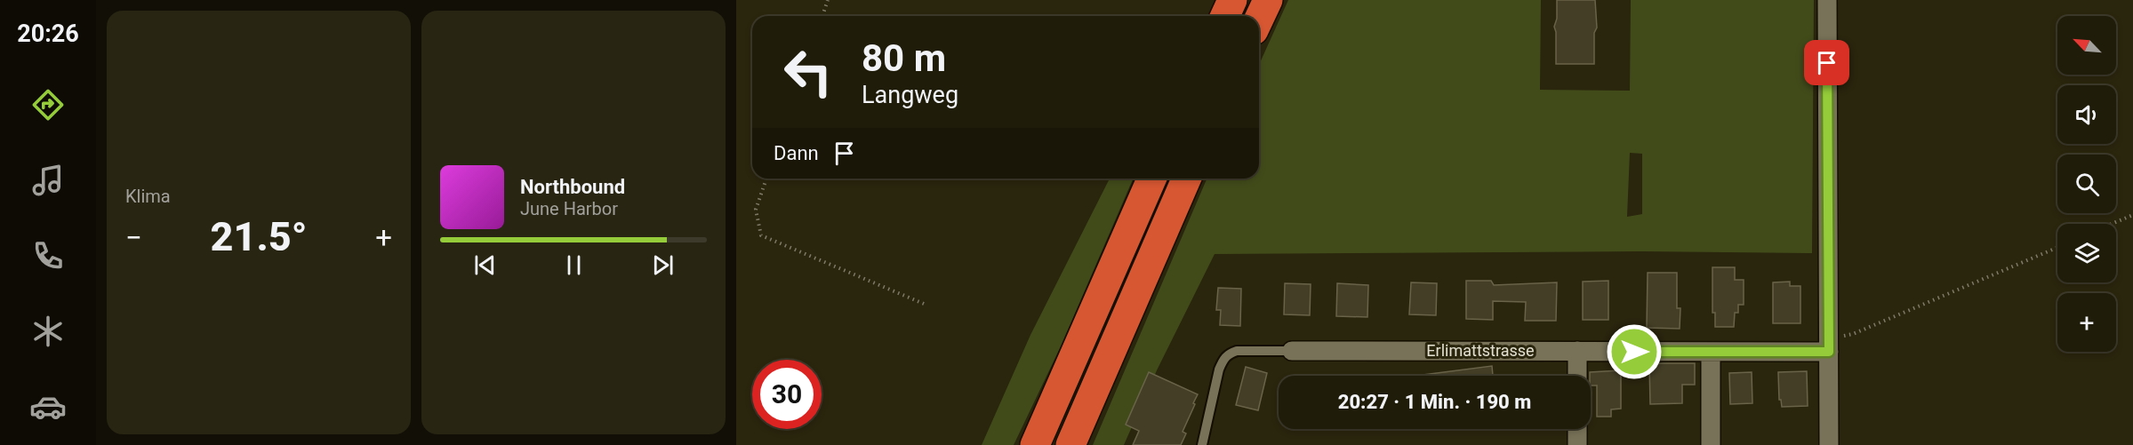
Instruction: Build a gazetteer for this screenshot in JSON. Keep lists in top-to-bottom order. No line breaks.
{"streets":{"street":["Erlimattstrasse"]},"north":"top left","page":{"tabs":"20:26","tile":"Klima","map_buttons":"+","turn":["80 m","Langweg"],"then":"Dann","song":["Northbound","June Harbor"],"heat":["−","21.5°","+"],"limit":"30","trip":"20:27 · 1 Min. · 190 m"}}
